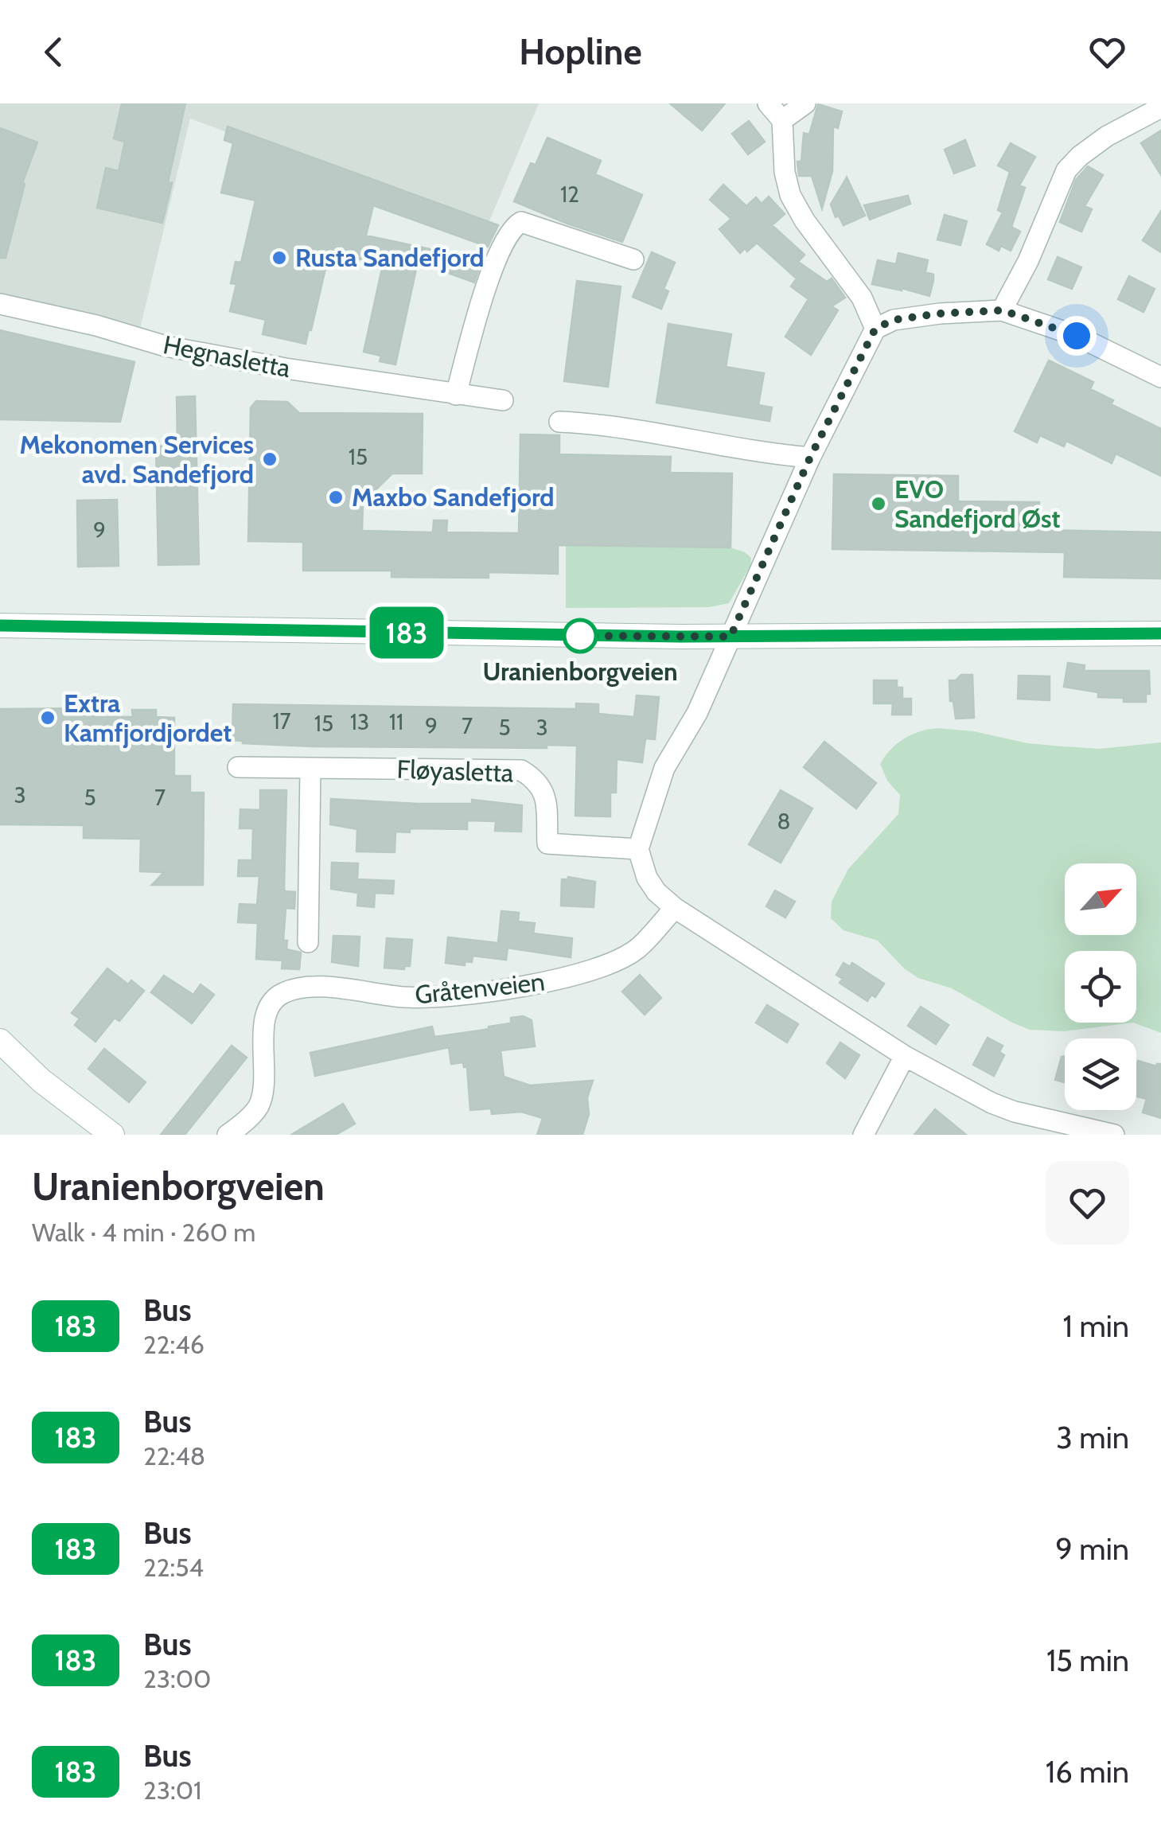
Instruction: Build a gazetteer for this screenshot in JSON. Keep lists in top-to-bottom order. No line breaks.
{"streets":{"street":["Hegnasletta","Fløyasletta","Gråtenveien"]},"places":["Rusta Sandefjord","Mekonomen Services avd. Sandefjord","Maxbo Sandefjord","EVO Sandefjord Øst","Uranienborgveien","Extra Kamfjordjordet"],"lines":["bus line 183"],"house_numbers":["12","15","9","17","13","11","15","9","7","5","3","3","5","7","8"],"north":"top right","page":{"header":"Hopline","on_map":"183","heading":["Uranienborgveien","Walk · 4 min · 260 m"],"list":[{"mark":"183","name":"Bus","note":"22:46","value":"1 min"},{"mark":"183","name":"Bus","note":"22:48","value":"3 min"},{"mark":"183","name":"Bus","note":"22:54","value":"9 min"},{"mark":"183","name":"Bus","note":"23:00","value":"15 min"},{"mark":"183","name":"Bus","note":"23:01","value":"16 min"}]}}
